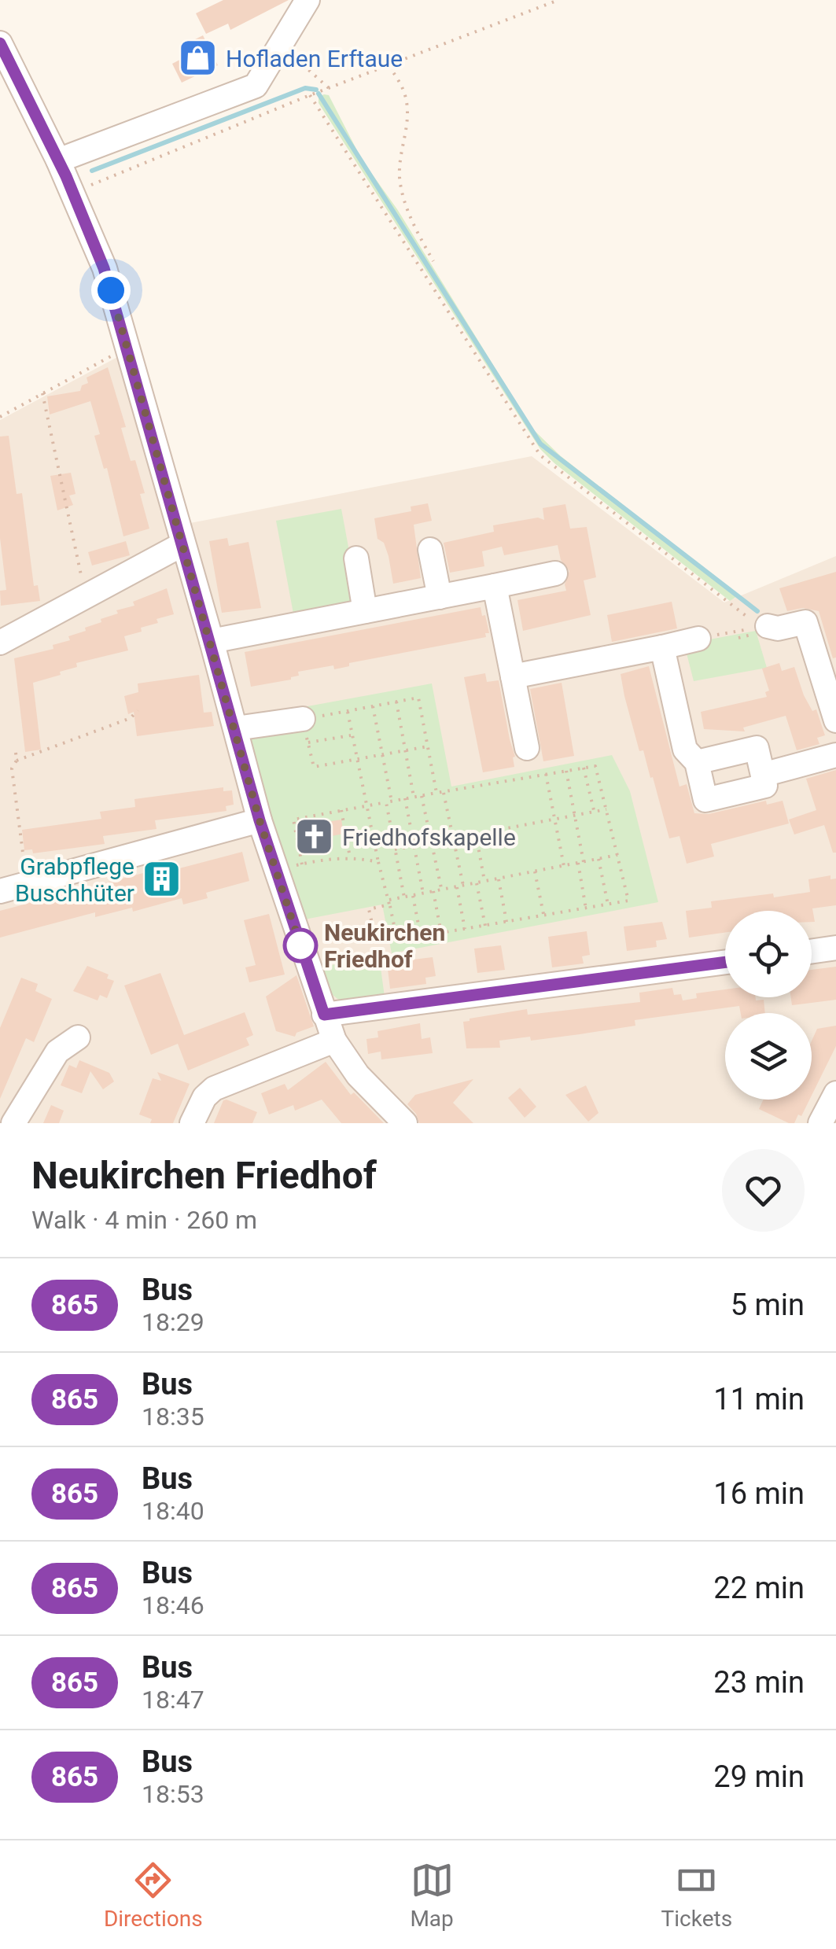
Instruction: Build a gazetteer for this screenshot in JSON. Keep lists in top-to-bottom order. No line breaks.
{"places":{"shop":["Hofladen Erftaue"],"church":["Friedhofskapelle"],"building":["Grabpflege Buschhüter"],"other":["Neukirchen Friedhof"]},"lines":["bus line 865"],"page":{"heading":["Neukirchen Friedhof","Walk · 4 min · 260 m"],"list":[{"mark":"865","name":"Bus","note":"18:29","value":"5 min"},{"mark":"865","name":"Bus","note":"18:35","value":"11 min"},{"mark":"865","name":"Bus","note":"18:40","value":"16 min"},{"mark":"865","name":"Bus","note":"18:46","value":"22 min"},{"mark":"865","name":"Bus","note":"18:47","value":"23 min"},{"mark":"865","name":"Bus","note":"18:53","value":"29 min"}],"tabs":["Directions","Map","Tickets"]}}
